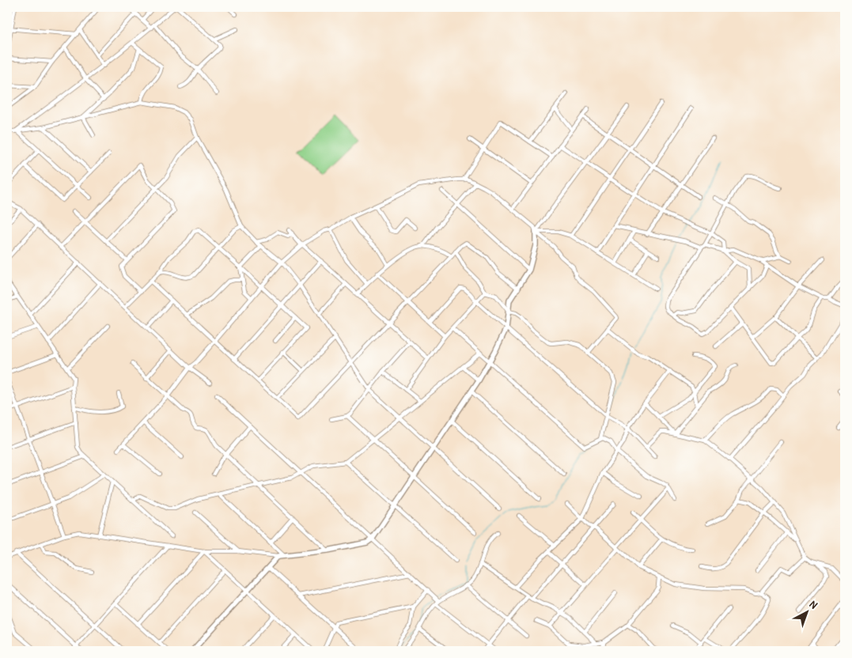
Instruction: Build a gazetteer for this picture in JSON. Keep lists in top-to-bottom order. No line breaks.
{"north":"top right"}
